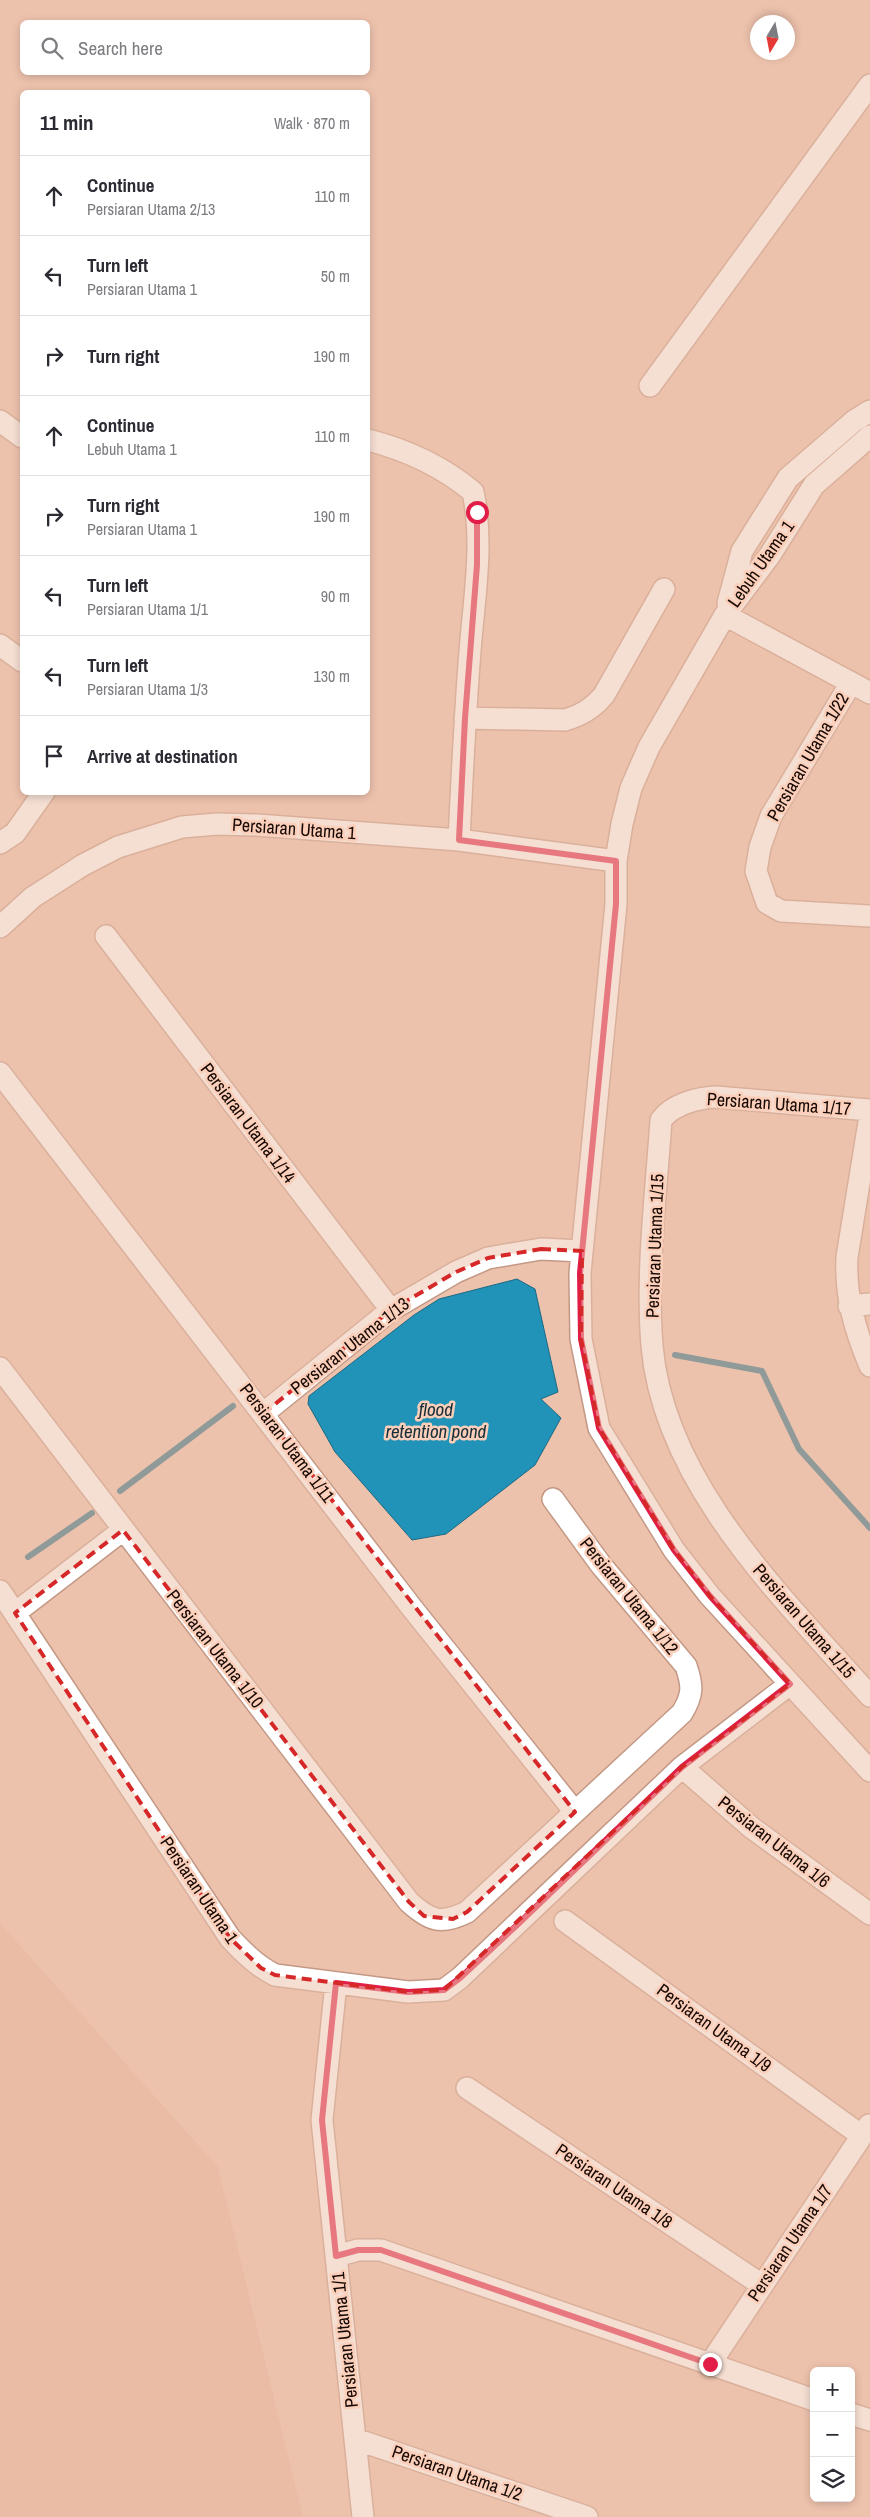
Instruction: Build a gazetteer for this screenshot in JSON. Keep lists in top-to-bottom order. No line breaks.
{"streets":{"street":["Lebuh Utama 1","Persiaran Utama 1/22","Persiaran Utama 1","Persiaran Utama 1/17","Persiaran Utama 1/14","Persiaran Utama 1/15","Persiaran Utama 1/13","Persiaran Utama 1/11","Persiaran Utama 1/12","Persiaran Utama 1/10","Persiaran Utama 1/6","Persiaran Utama 1/9","Persiaran Utama 1/8","Persiaran Utama 1/7","Persiaran Utama 1/1","Persiaran Utama 1/2"]},"crossings":[["Persiaran Utama 1","Persiaran Utama 1/6"],["Persiaran Utama 1","Persiaran Utama 1/1"],["Persiaran Utama 1/17","Persiaran Utama 1/15"],["Persiaran Utama 1/14","Persiaran Utama 1/13"],["Persiaran Utama 1/13","Persiaran Utama 1/11"],["Persiaran Utama 1/11","Persiaran Utama 1/12"],["Persiaran Utama 1/11","Persiaran Utama 1/10"],["Persiaran Utama 1/12","Persiaran Utama 1/10"],["Persiaran Utama 1/9","Persiaran Utama 1/7"],["Persiaran Utama 1/8","Persiaran Utama 1/7"],["Persiaran Utama 1/1","Persiaran Utama 1/2"]],"water":["flood retention pond"],"north":"bottom","page":{"search":"Search here","heading":["11 min","Walk · 870 m"],"list":[["Continue","Persiaran Utama 2/13","110 m"],["Turn left","Persiaran Utama 1","50 m"],["Turn right","190 m"],["Continue","Lebuh Utama 1","110 m"],["Turn right","Persiaran Utama 1","190 m"],["Turn left","Persiaran Utama 1/1","90 m"],["Turn left","Persiaran Utama 1/3","130 m"],"Arrive at destination"],"map_buttons":["+","−"]}}
